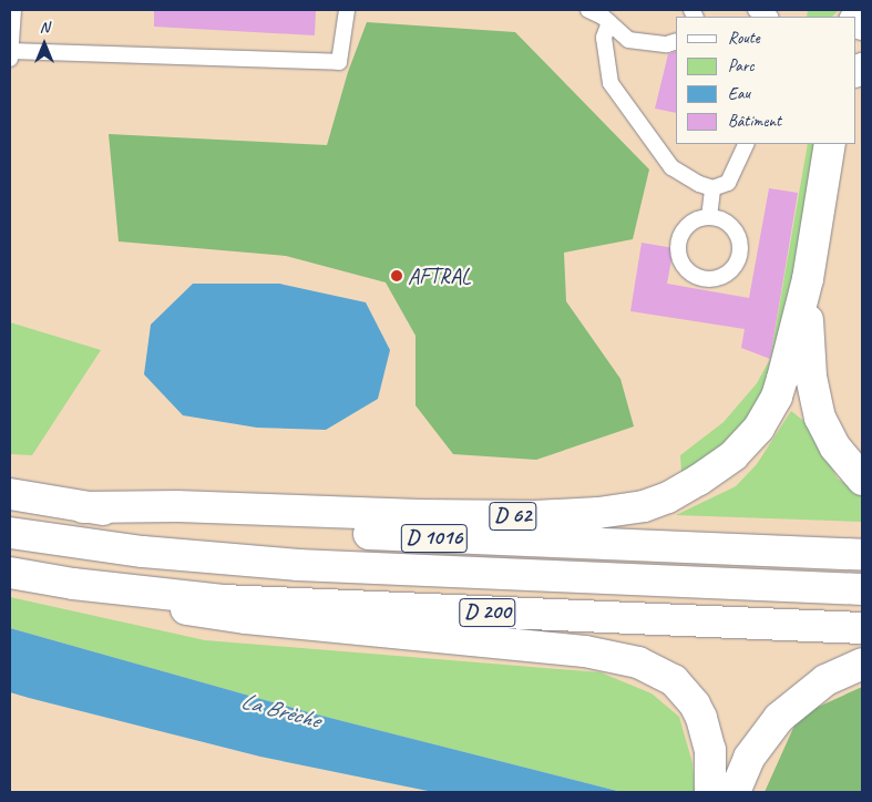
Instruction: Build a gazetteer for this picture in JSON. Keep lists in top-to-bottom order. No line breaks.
{"streets":{"main road":["D 62","D 1016","D 200"]},"crossings":[["D 62","D 1016"]],"water":["La Brèche"],"places":["AFTRAL"],"legend":["Route","Parc","Eau","Bâtiment"],"north":"top"}
